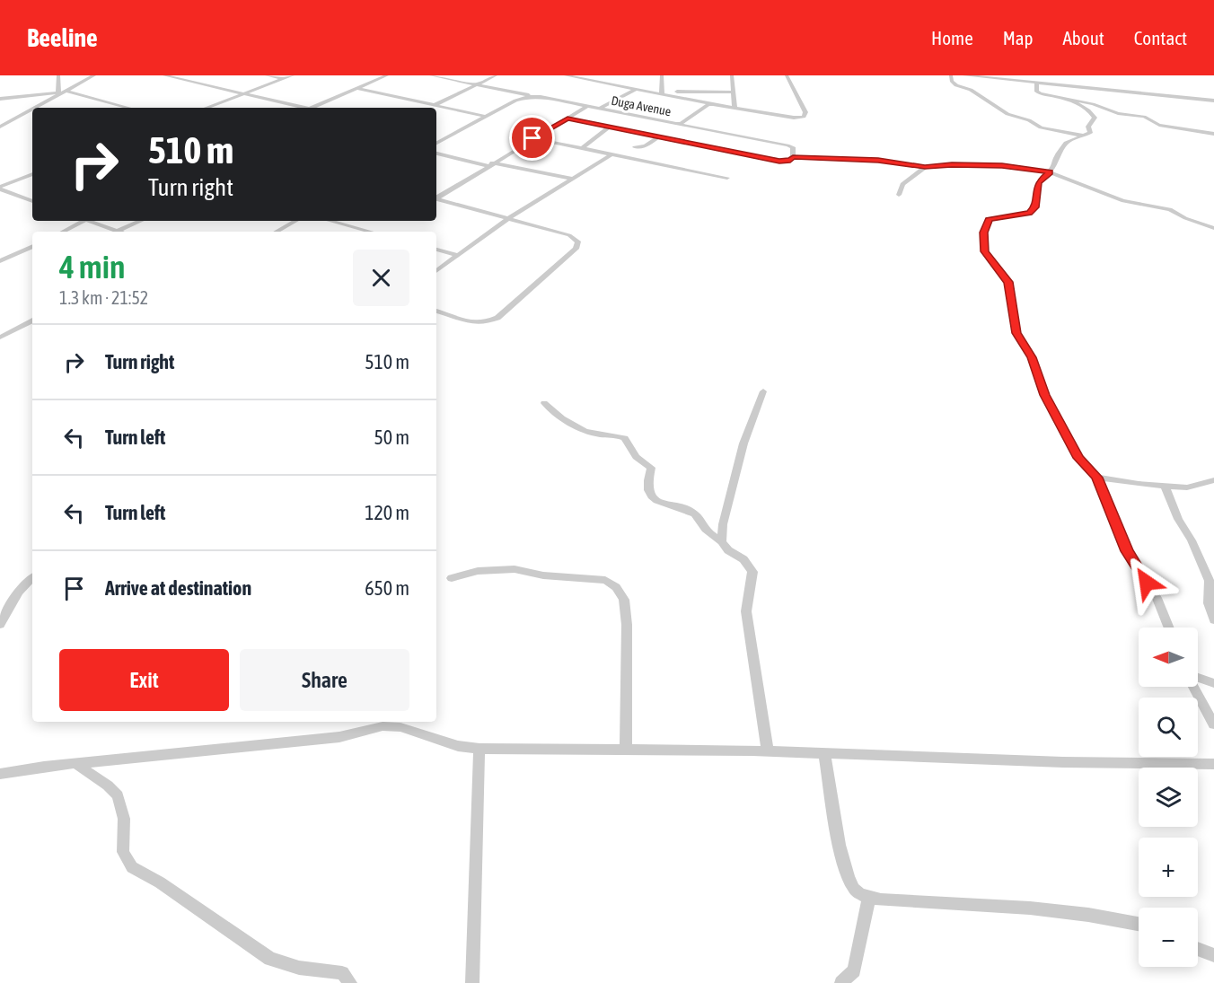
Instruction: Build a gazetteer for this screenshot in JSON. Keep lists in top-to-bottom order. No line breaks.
{"streets":{"street":["Duga Avenue"]},"north":"left","page":{"header":"Beeline","nav":["Home","Map","About","Contact"],"turn":["510 m","Turn right"],"heading":["4 min","1.3 km · 21:52"],"list":[{"name":"Turn right","value":"510 m"},{"name":"Turn left","value":"50 m"},{"name":"Turn left","value":"120 m"},{"name":"Arrive at destination","value":"650 m"}],"map_buttons":["+","−"],"buttons":["Exit","Share"]}}
